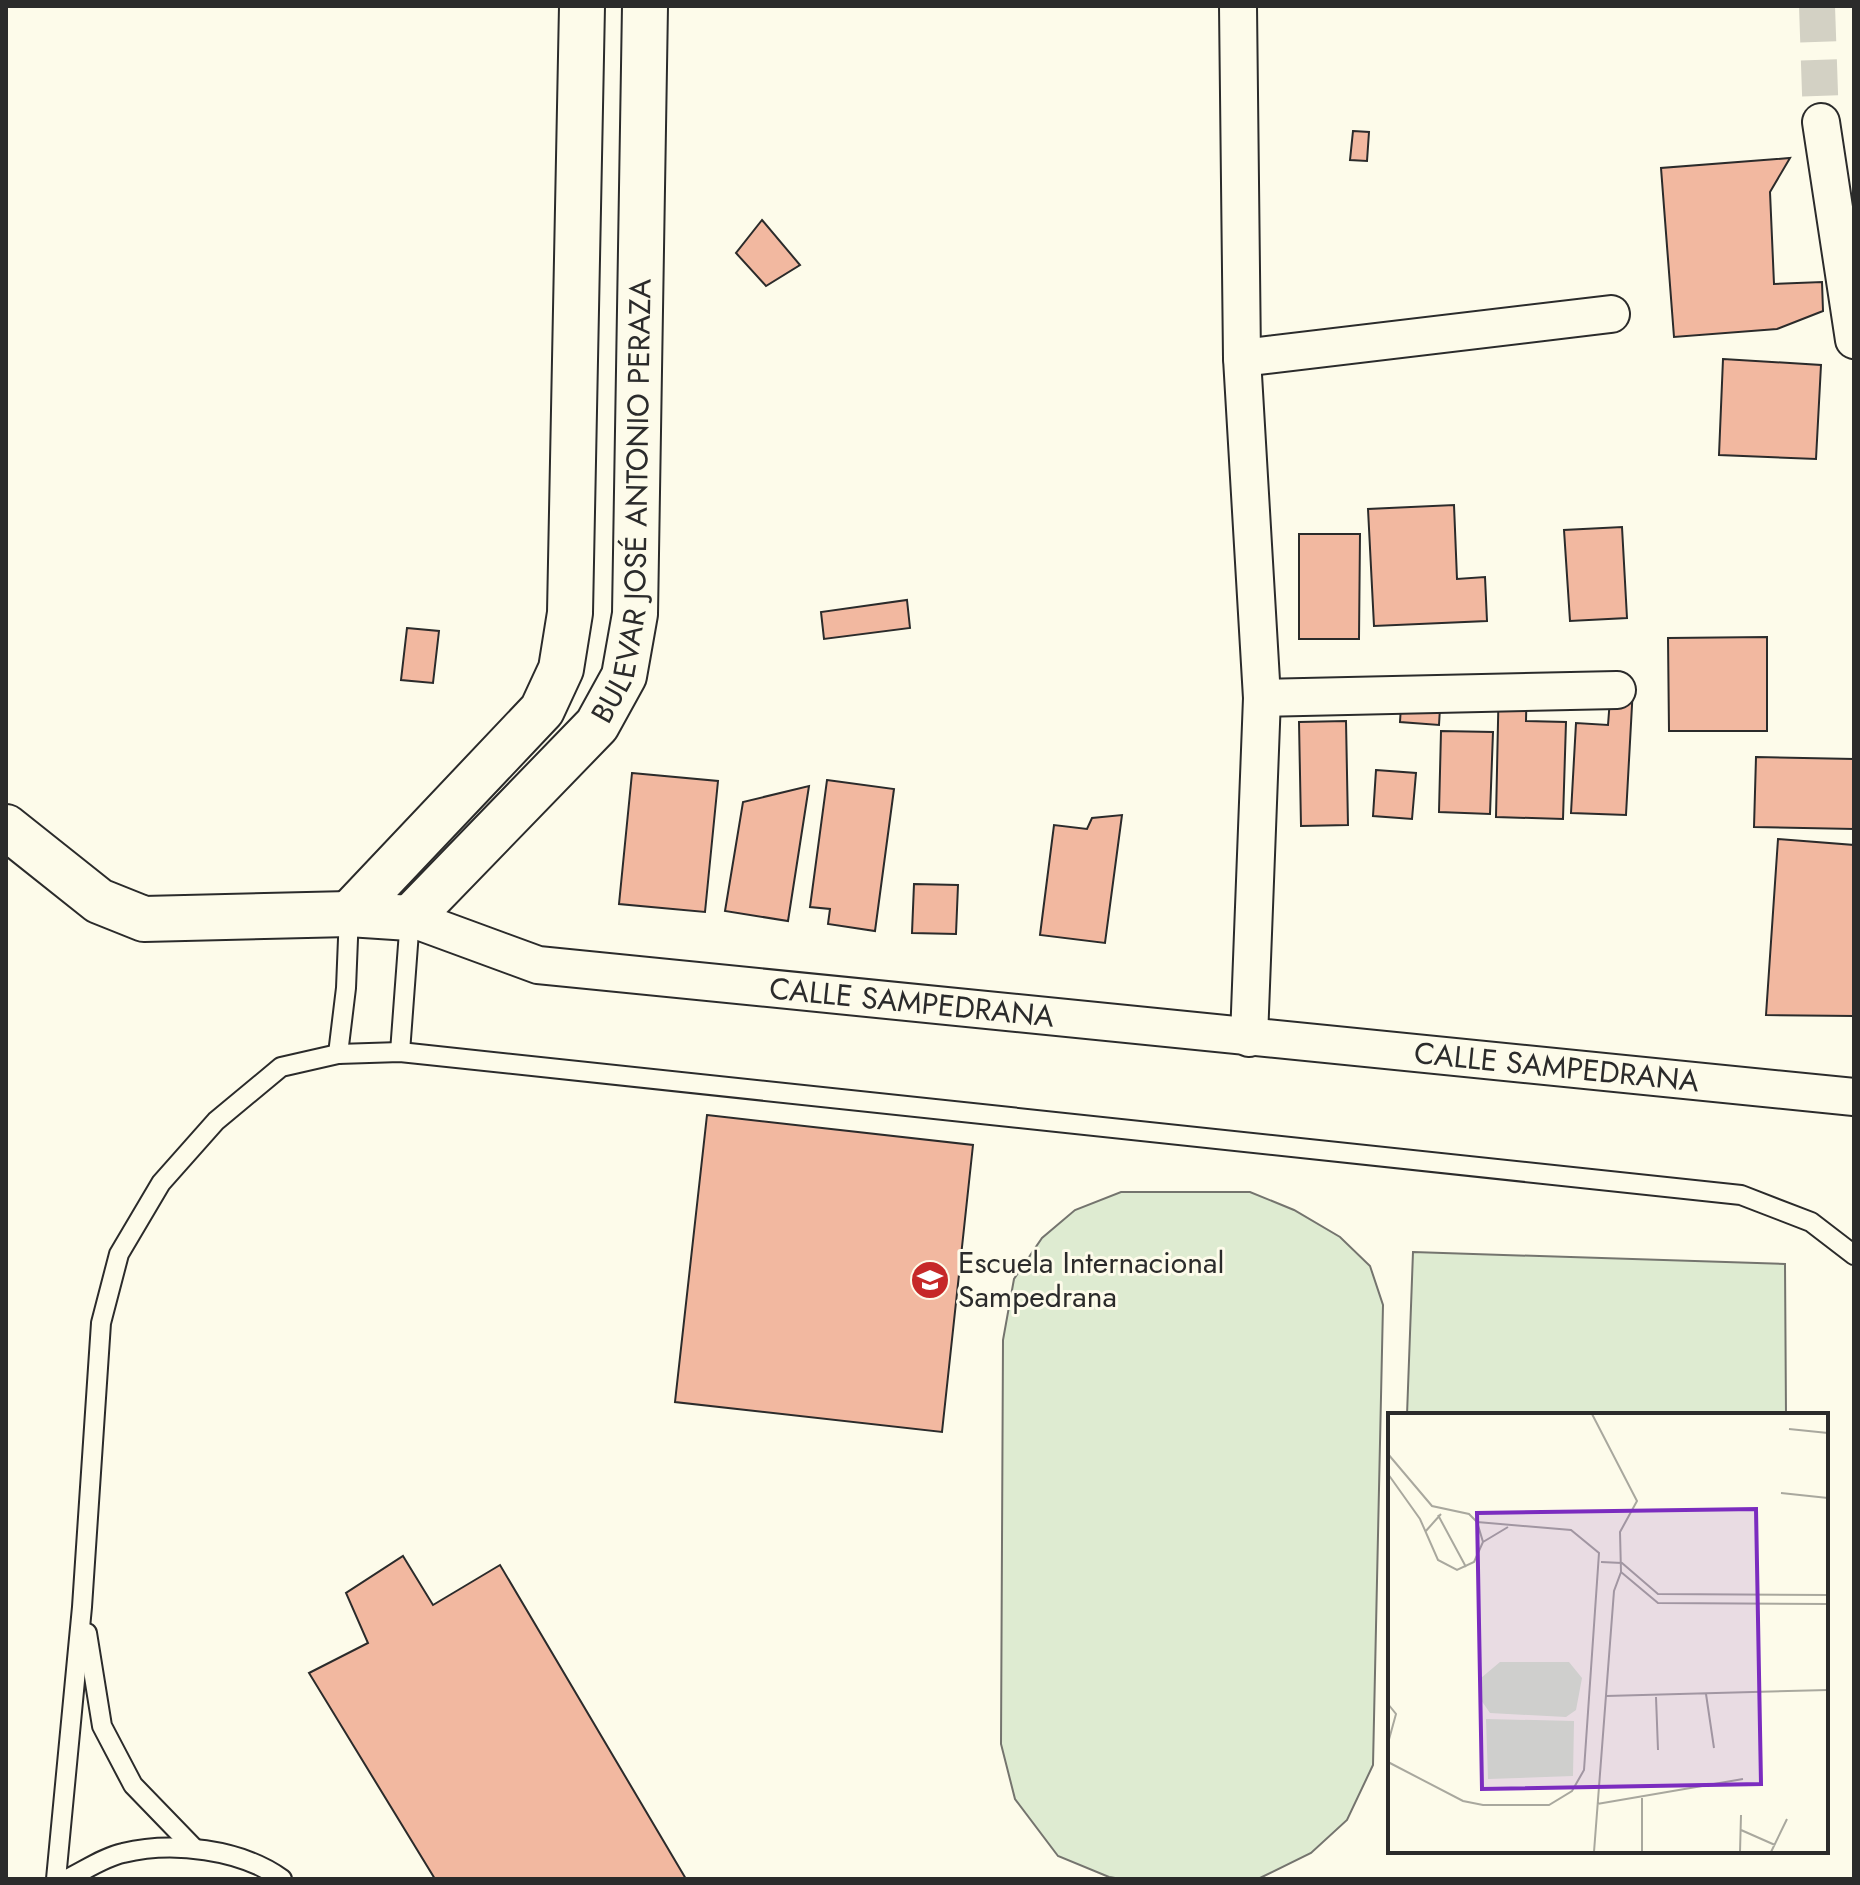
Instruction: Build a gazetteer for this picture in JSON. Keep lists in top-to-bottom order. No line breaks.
{"streets":{"street":["BULEVAR JOSÉ ANTONIO PERAZA","CALLE SAMPEDRANA"]},"crossings":[["BULEVAR JOSÉ ANTONIO PERAZA","CALLE SAMPEDRANA"]],"places":{"school or university":["Escuela Internacional Sampedrana"]}}
